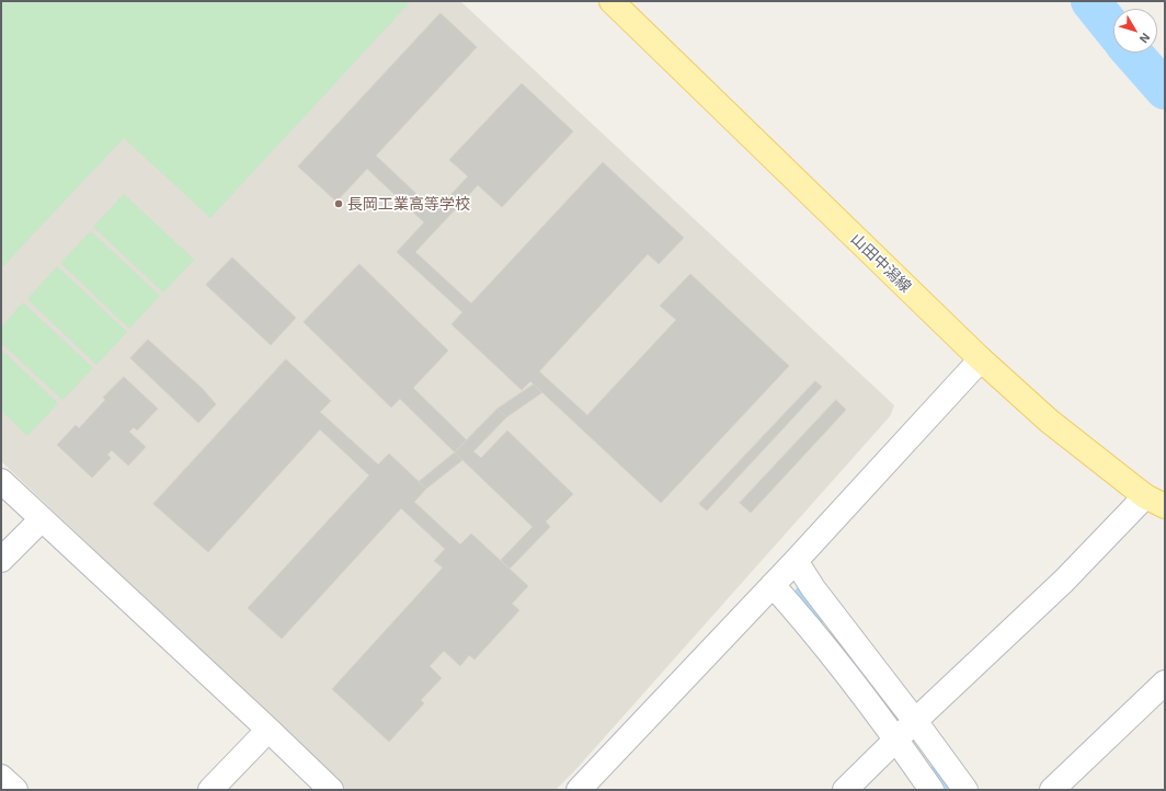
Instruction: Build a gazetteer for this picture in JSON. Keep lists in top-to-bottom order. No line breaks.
{"streets":{"main road":["山田中潟線"]},"places":["長岡工業高等学校"],"north":"bottom right"}
